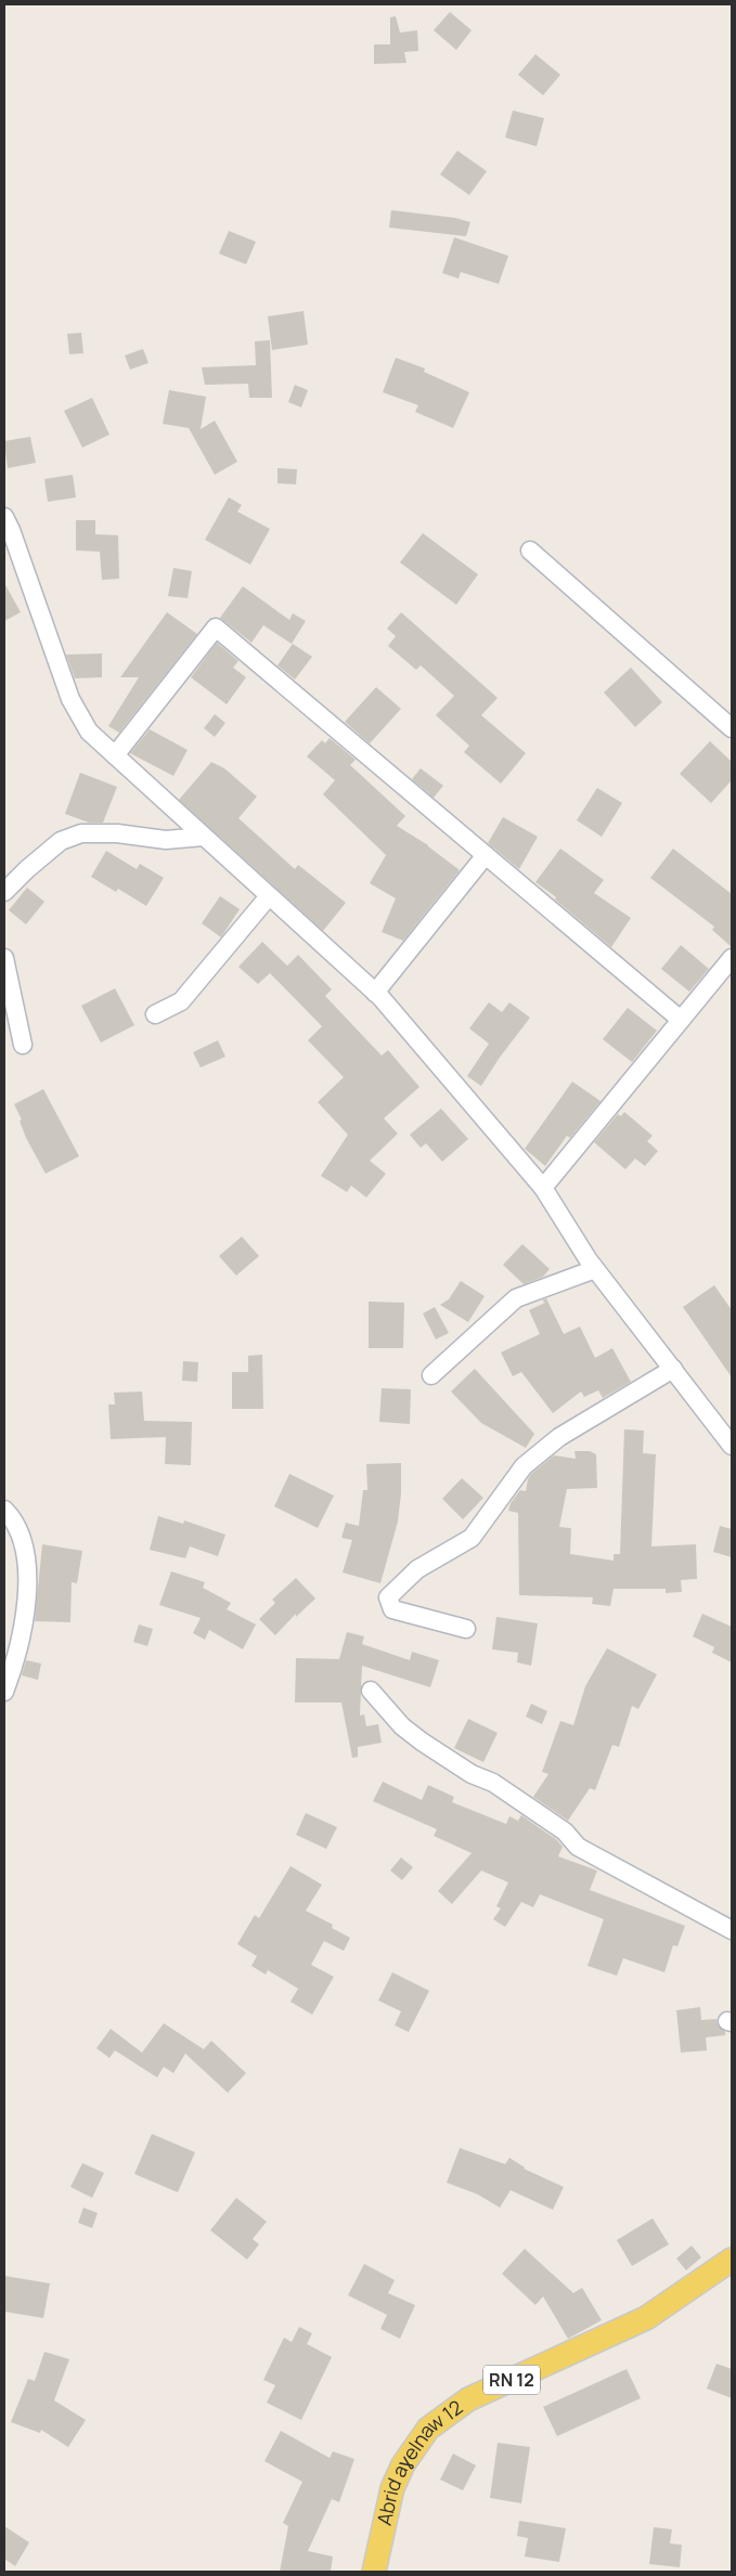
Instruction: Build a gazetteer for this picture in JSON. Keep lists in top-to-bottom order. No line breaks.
{"streets":{"main road":["RN 12","Abrid aɣelnaw 12"]}}
